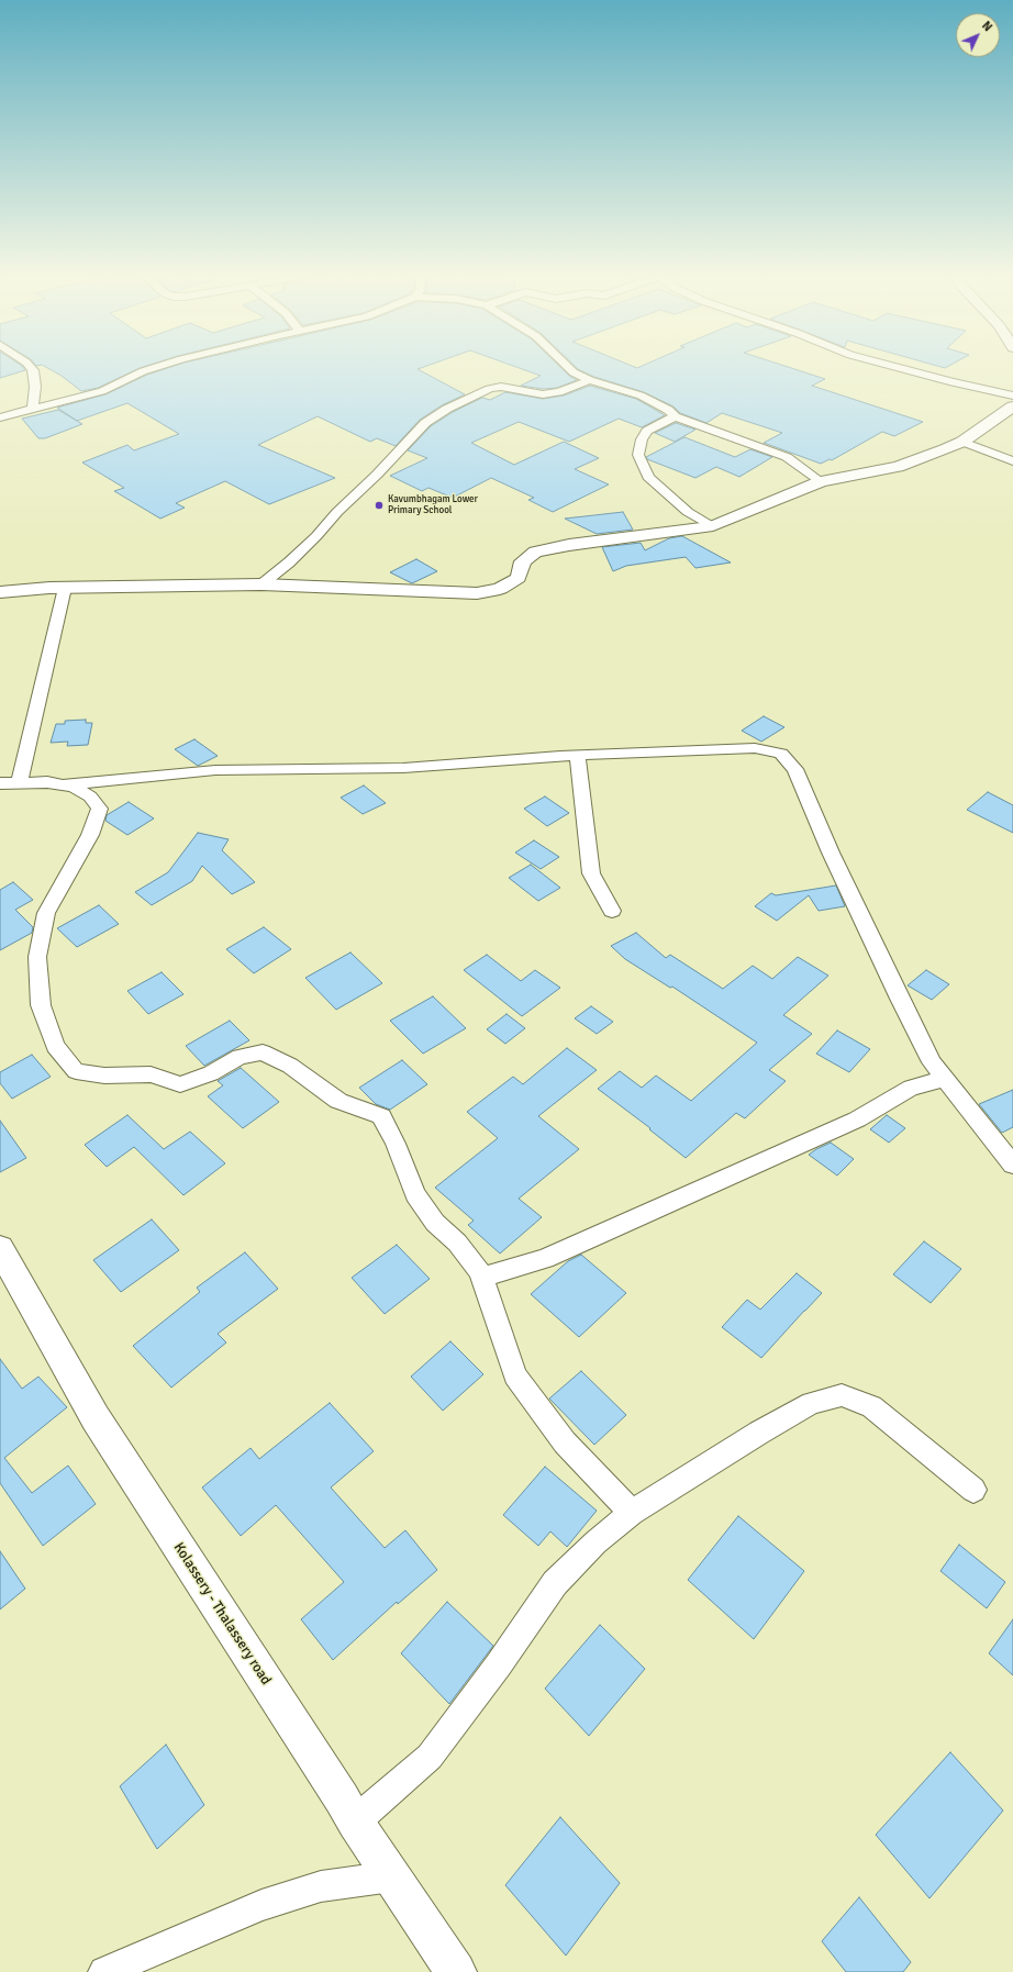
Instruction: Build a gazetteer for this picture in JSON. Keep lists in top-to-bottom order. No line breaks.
{"streets":{"street":["Kolassery - Thalassery road"]},"places":["Kavumbhagam Lower Primary School"],"north":"top right"}
